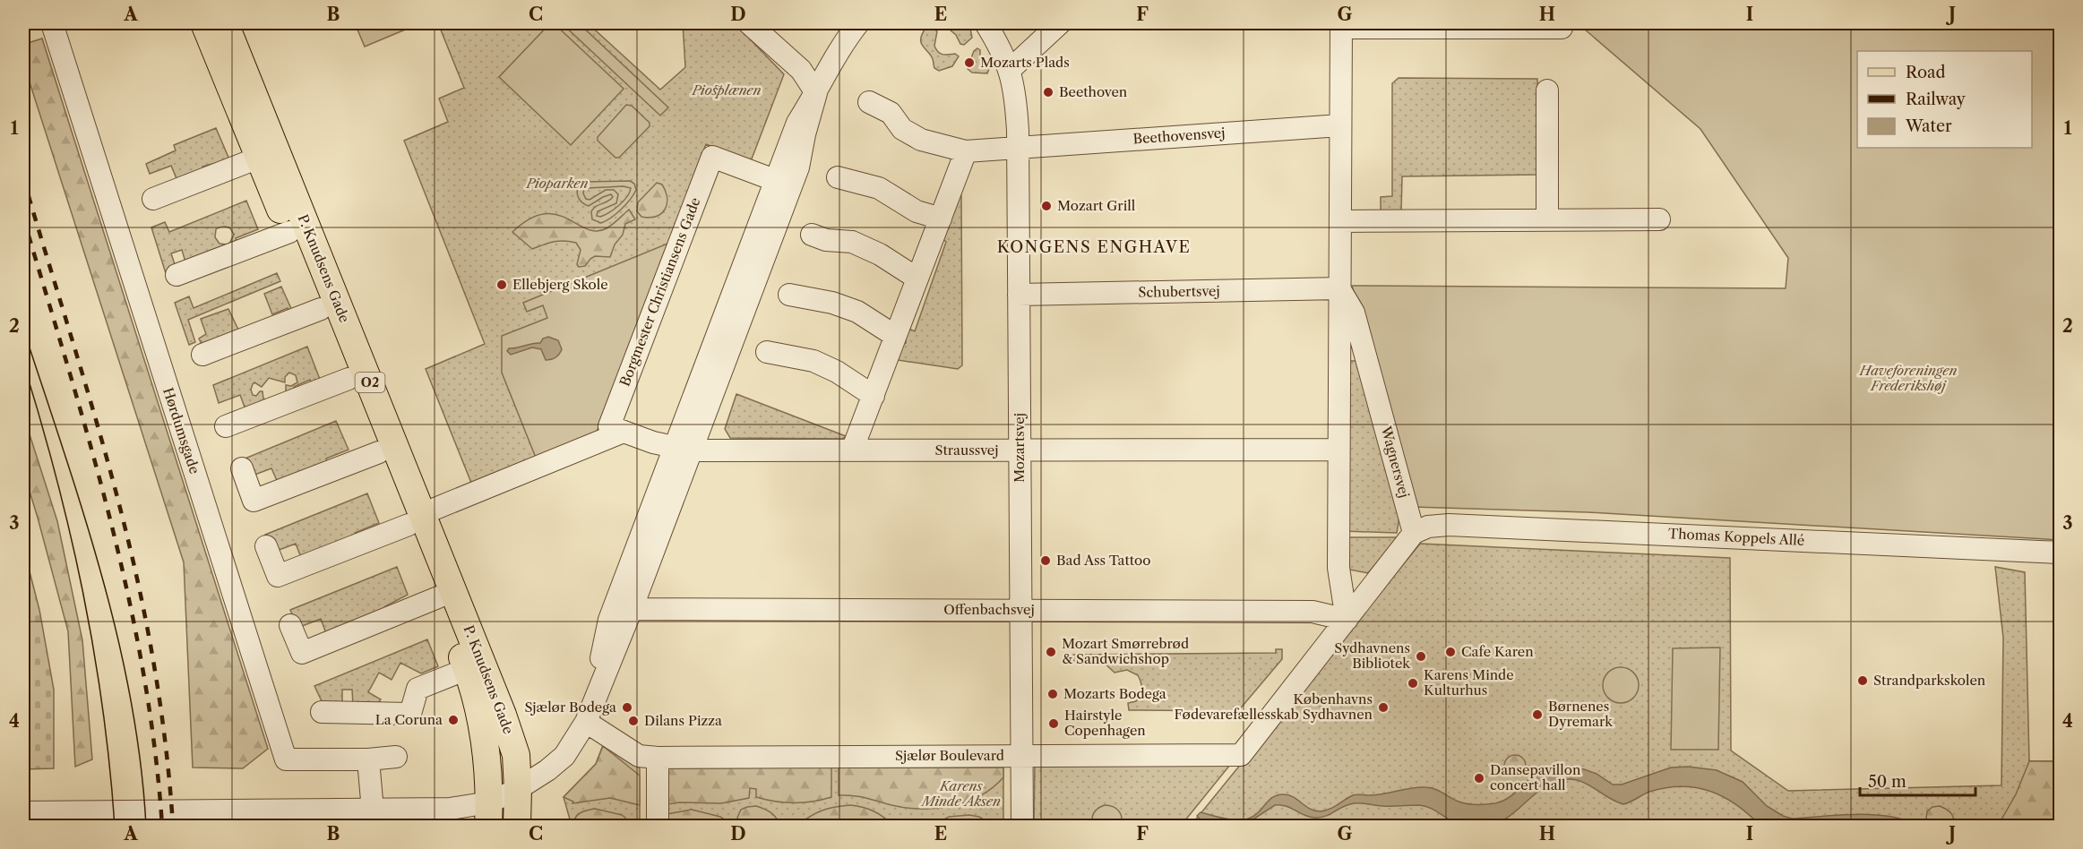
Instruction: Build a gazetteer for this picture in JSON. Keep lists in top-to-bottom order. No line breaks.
{"streets":{"main road":["P. Knudsens Gade","O2"],"street":["Beethovensvej","Borgmester Christiansens Gade","Schubertsvej","Hørdumsgade","Mozartsvej","Straussvej","Wagnersvej","Thomas Koppels Allé","Offenbachsvej","Sjælør Boulevard"]},"crossings":[["Beethovensvej","Mozartsvej"],["P. Knudsens Gade","O2"],["Schubertsvej","Mozartsvej"],["Schubertsvej","Wagnersvej"],["Mozartsvej","Straussvej"],["Mozartsvej","Offenbachsvej"],["Mozartsvej","Sjælør Boulevard"],["Wagnersvej","Thomas Koppels Allé"],["Offenbachsvej","Sjælør Boulevard"]],"districts":["KONGENS ENGHAVE"],"parks":["Piosplænen","Pioparken","Haveforeningen Frederikshøj","Karens Minde Aksen"],"places":["Mozarts Plads","Beethoven","Mozart Grill","Ellebjerg Skole","Bad Ass Tattoo","Mozart Smørrebrød & Sandwichshop","Cafe Karen","Sydhavnens Bibliotek","Strandparkskolen","Karens Minde Kulturhus","Mozarts Bodega","Sjælør Bodega","Københavns Fødevarefællesskab Sydhavnen","Børnenes Dyremark","La Coruna","Dilans Pizza","Hairstyle Copenhagen","Dansepavillon concert hall"],"legend":["Road","Railway","Water"],"scale_bar":"50 m","grid":{"columns":["A","B","C","D","E","F","G","H","I","J"],"rows":["1","2","3","4"]}}
